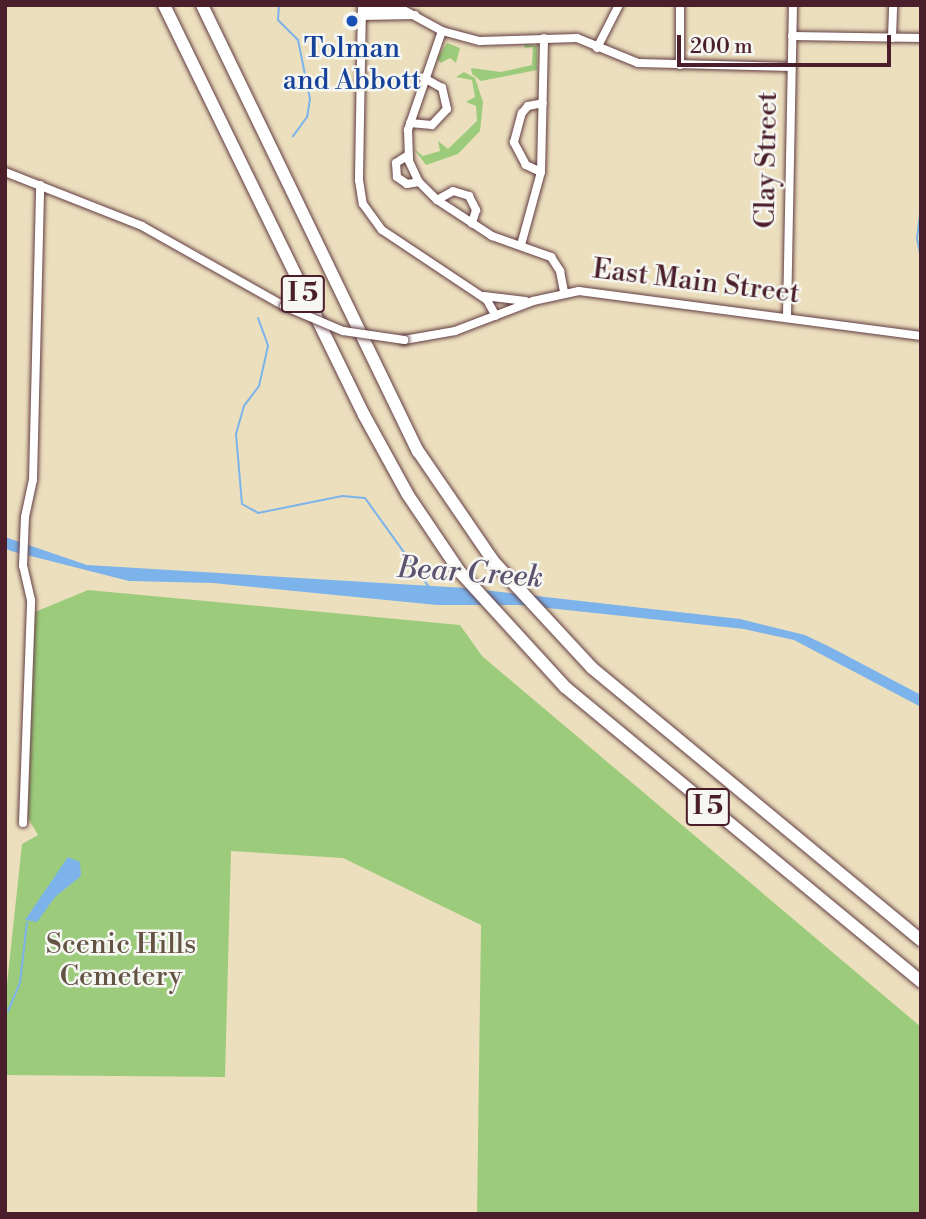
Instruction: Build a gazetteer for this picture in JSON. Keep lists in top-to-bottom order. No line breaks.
{"streets":{"highway":["I 5"],"street":["Clay Street","East Main Street"]},"crossings":[["Clay Street","East Main Street"]],"water":["Bear Creek"],"parks":["Scenic Hills Cemetery"],"places":["Tolman and Abbott"],"scale_bar":"200 m"}
